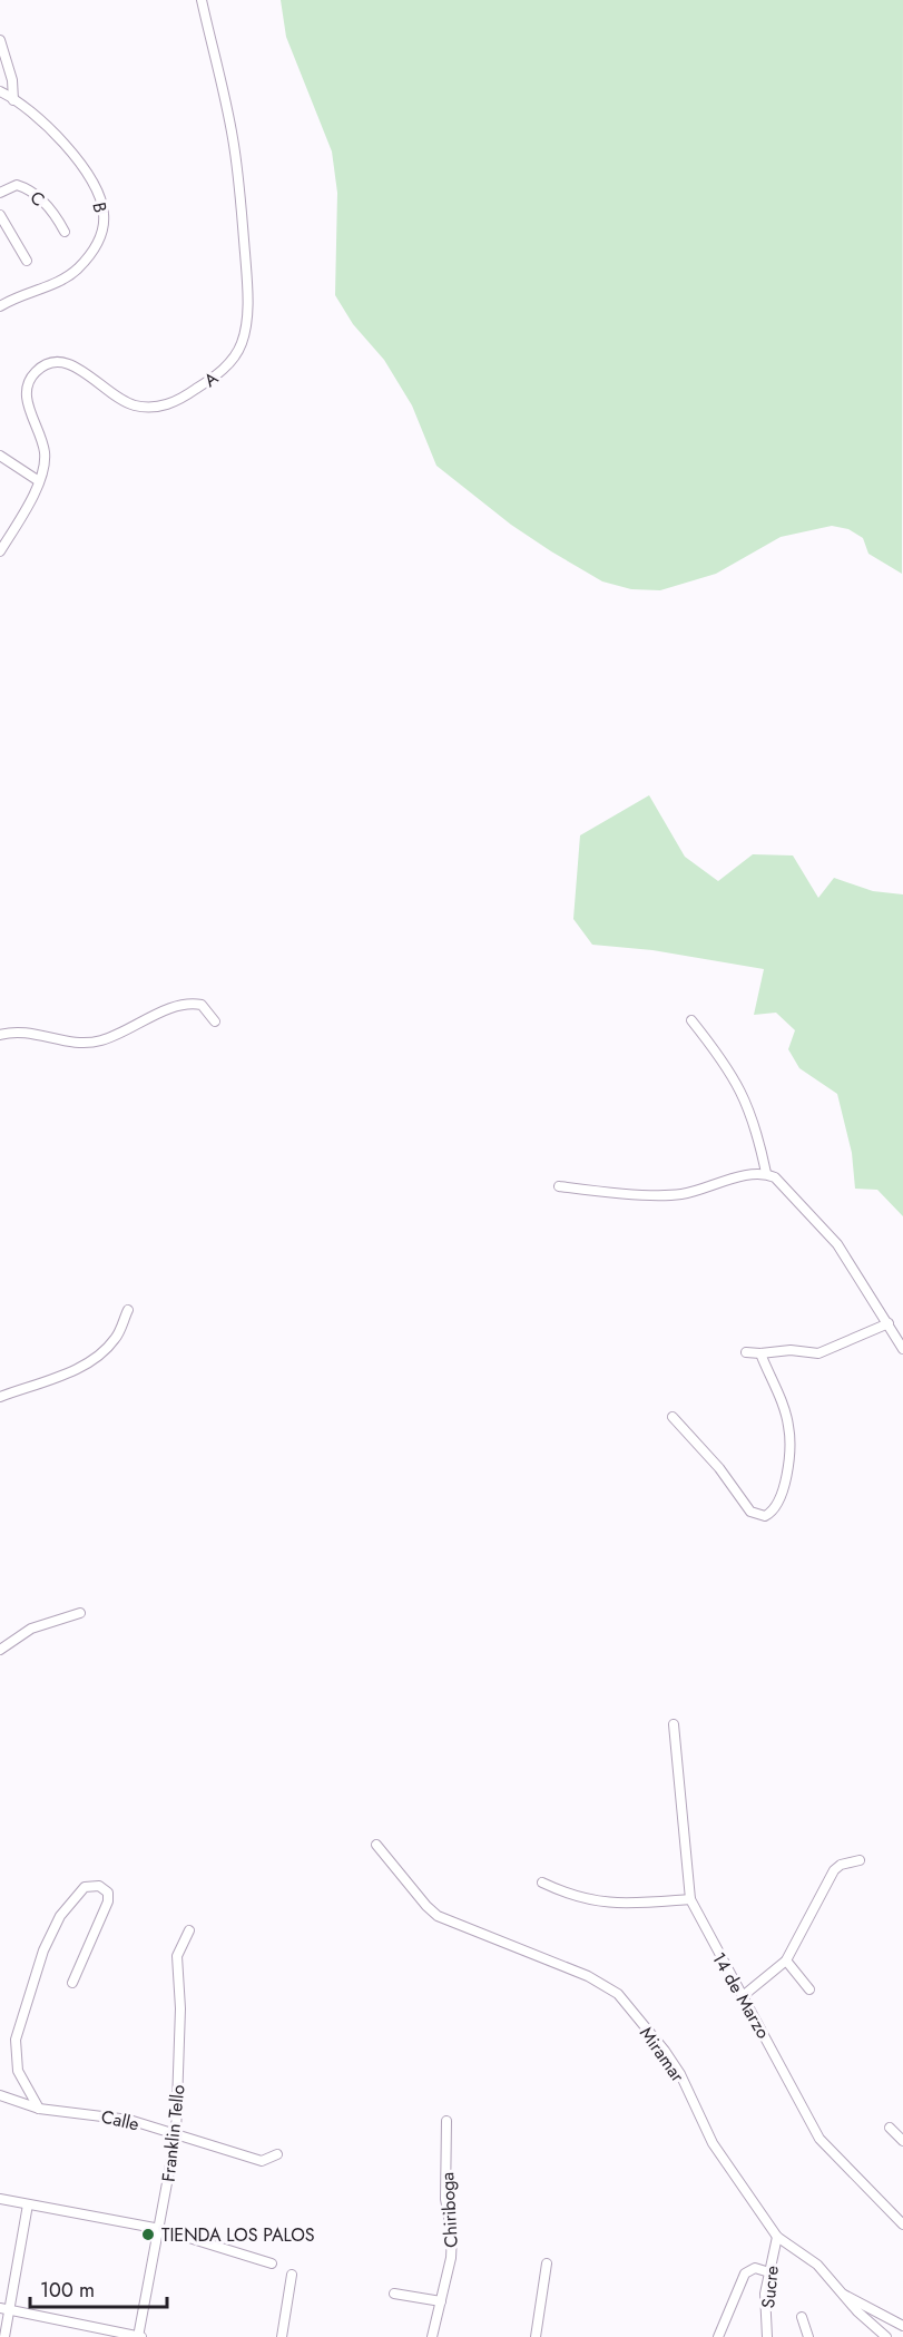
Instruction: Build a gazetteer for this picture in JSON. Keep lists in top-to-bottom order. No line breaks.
{"streets":{"street":["C","B","A","14 de Marzo","Miramar","Calle","Franklin Tello","Chiriboga","Sucre"]},"crossings":[["Miramar","Sucre"],["Calle","Franklin Tello"]],"places":["TIENDA LOS PALOS"],"scale_bar":"100 m"}
